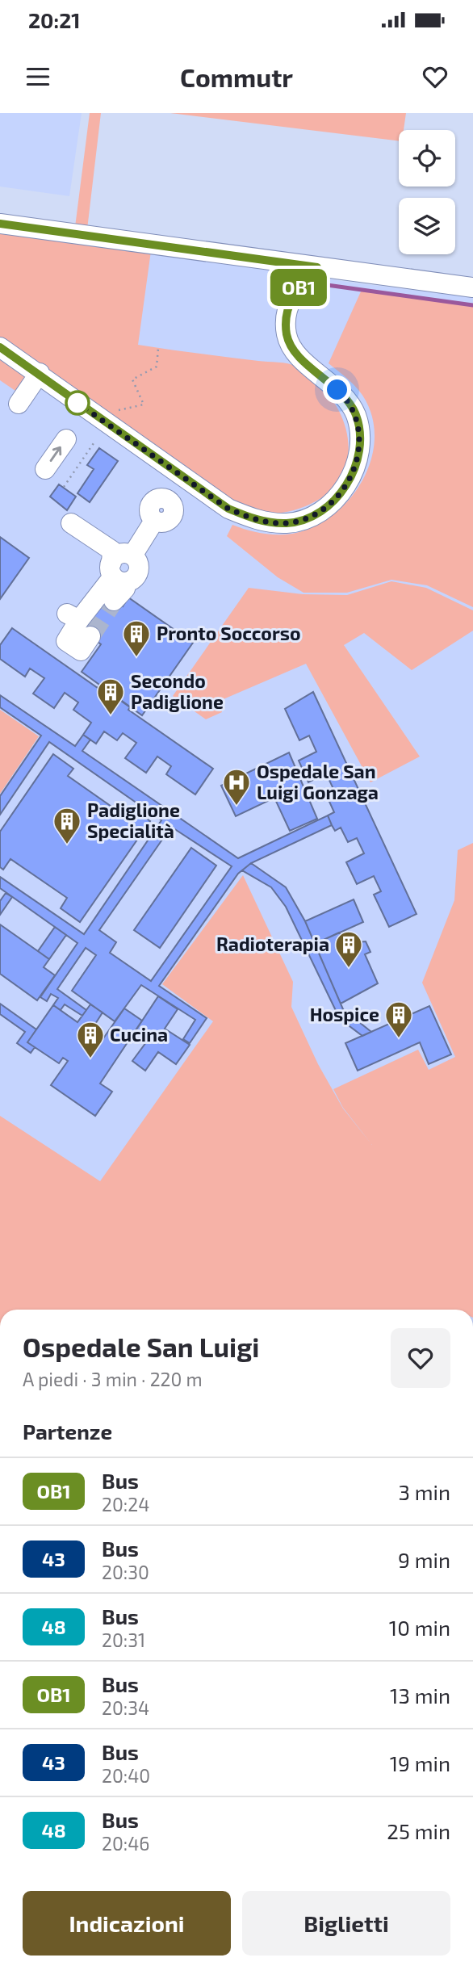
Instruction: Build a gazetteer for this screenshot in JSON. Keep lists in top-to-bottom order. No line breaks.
{"places":{"building":["Pronto Soccorso","Secondo Padiglione","Padiglione Specialità","Radioterapia","Hospice","Cucina"],"hospital":["Ospedale San Luigi Gonzaga"]},"lines":["bus line OB1"],"page":{"status":"20:21","header":"Commutr","on_map":"OB1","heading":[["Ospedale San Luigi","A piedi · 3 min · 220 m"],"Partenze"],"list":[{"mark":"OB1","name":"Bus","note":"20:24","value":"3 min"},{"mark":"43","name":"Bus","note":"20:30","value":"9 min"},{"mark":"48","name":"Bus","note":"20:31","value":"10 min"},{"mark":"OB1","name":"Bus","note":"20:34","value":"13 min"},{"mark":"43","name":"Bus","note":"20:40","value":"19 min"},{"mark":"48","name":"Bus","note":"20:46","value":"25 min"}],"buttons":["Indicazioni","Biglietti"]}}
